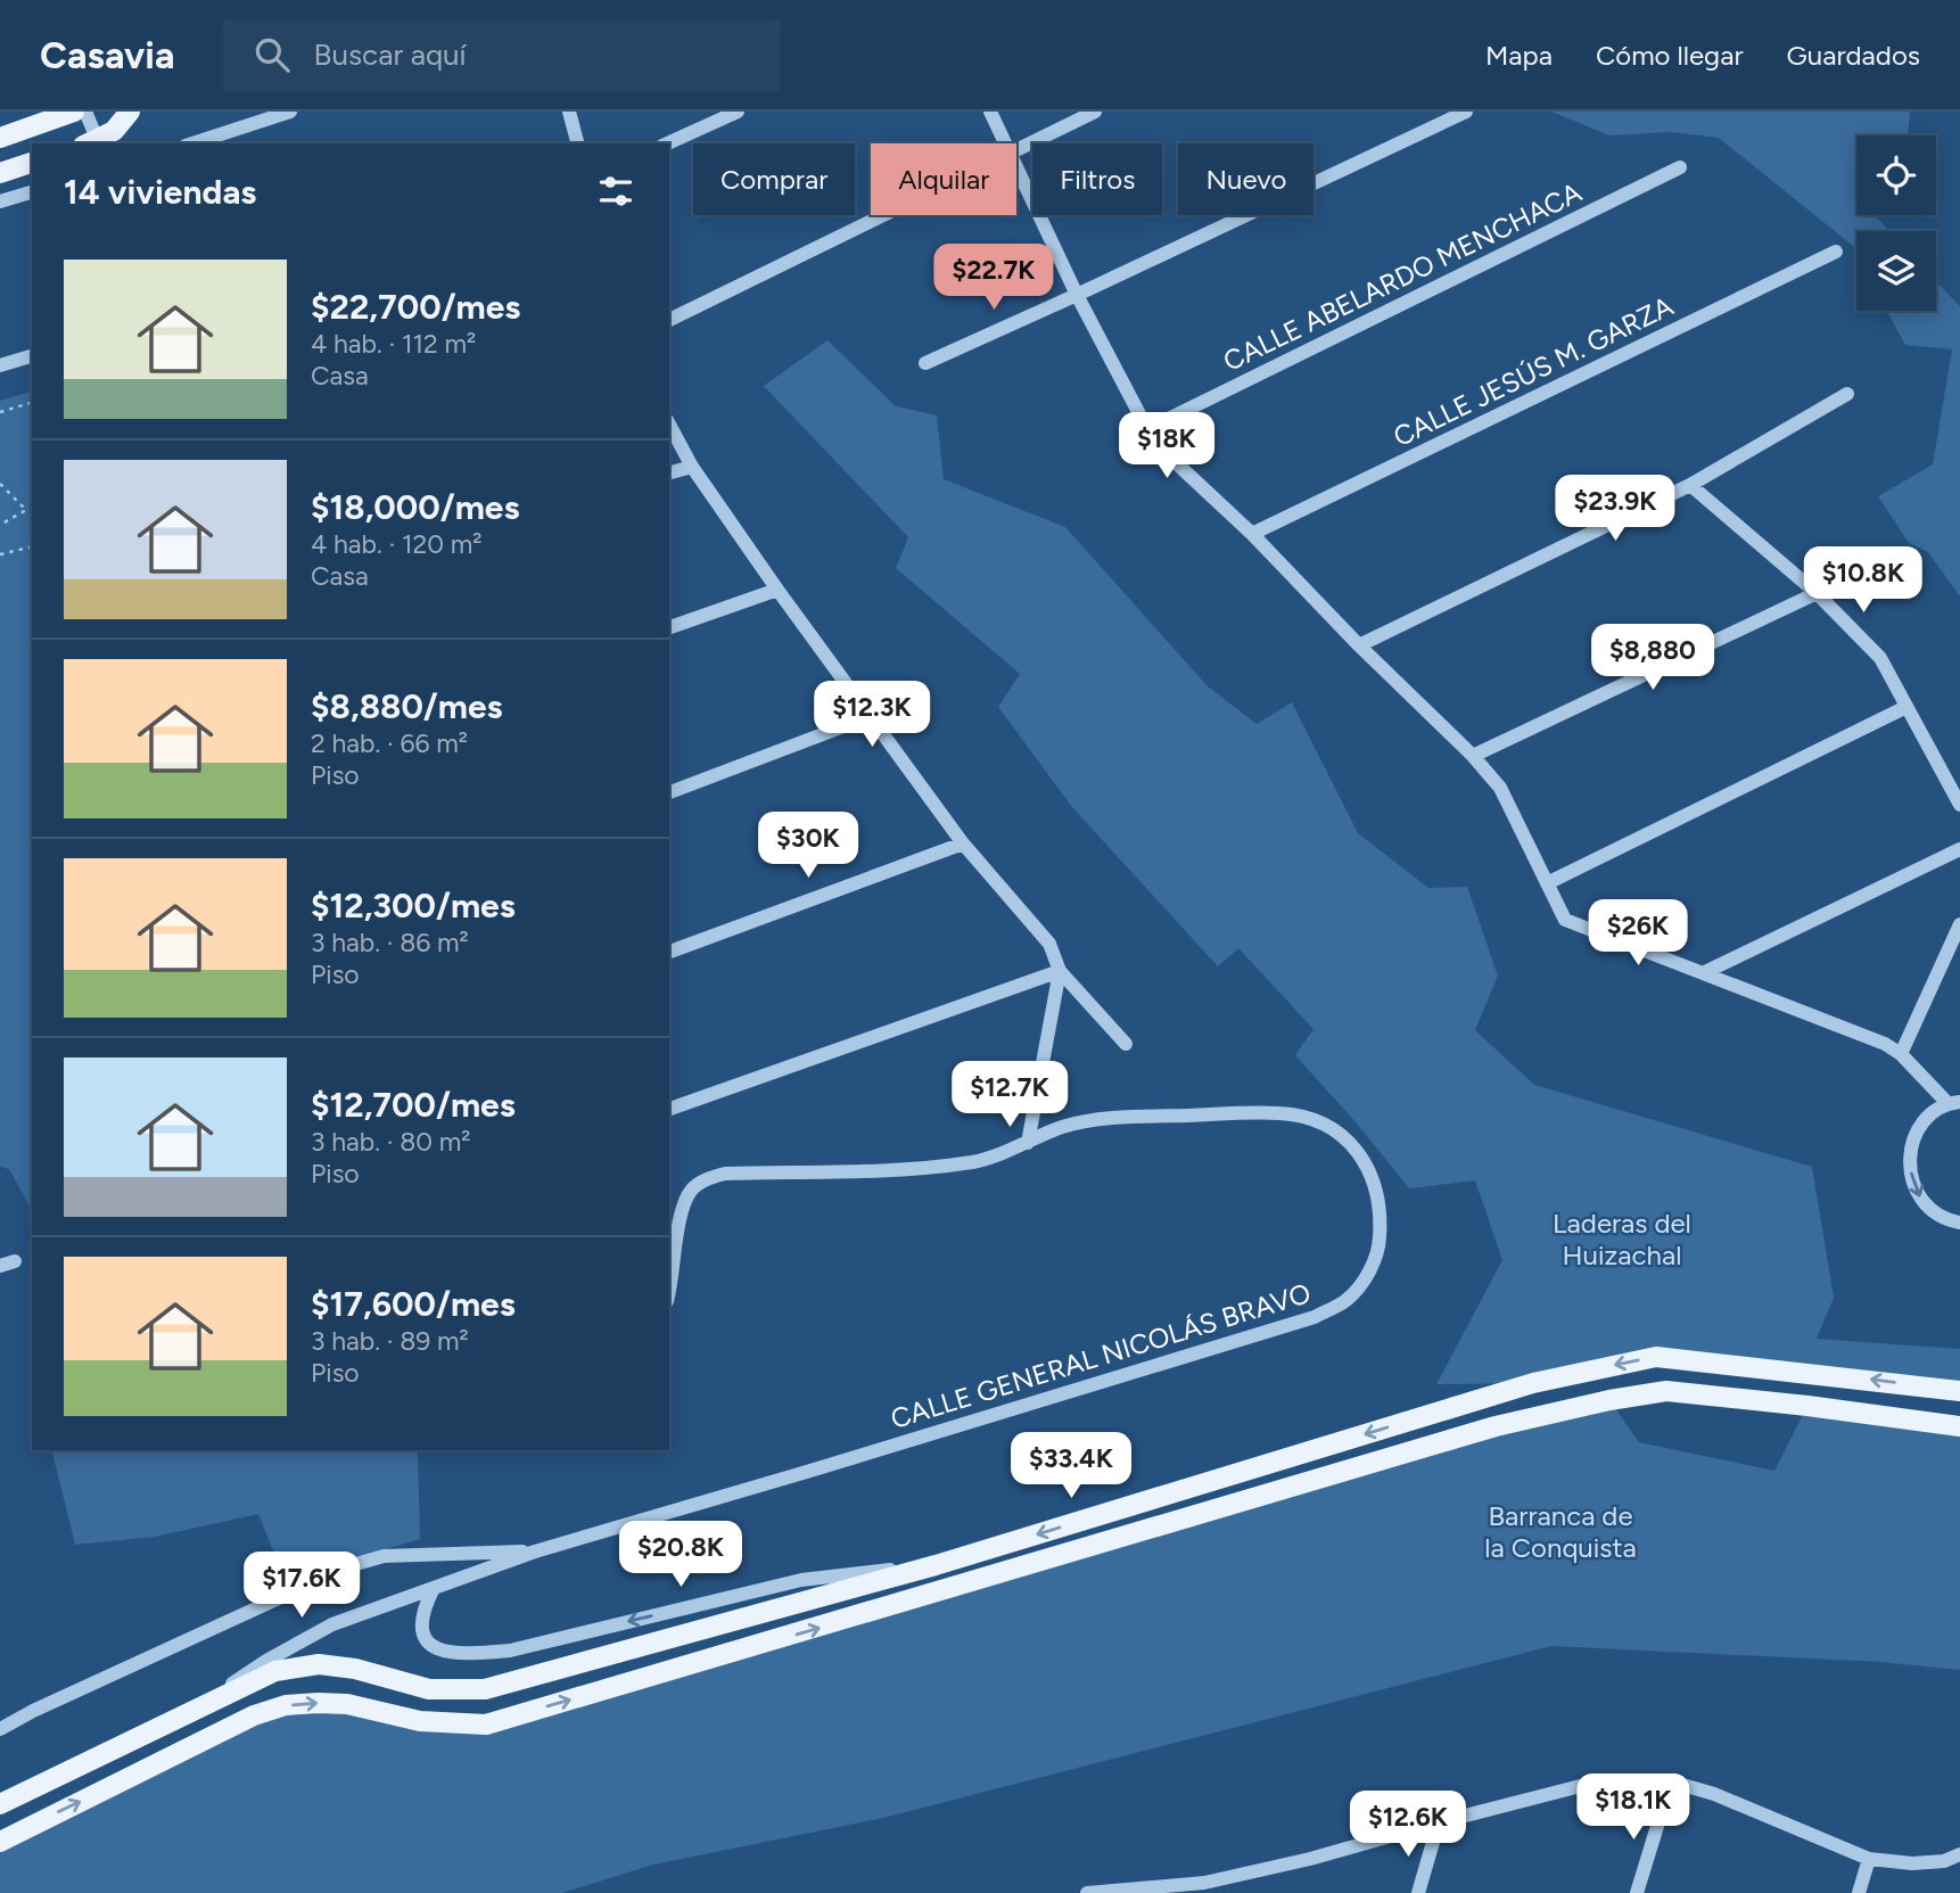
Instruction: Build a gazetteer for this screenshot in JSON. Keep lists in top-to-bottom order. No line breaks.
{"streets":{"street":["CALLE ABELARDO MENCHACA","CALLE JESÚS M. GARZA","CALLE GENERAL NICOLÁS BRAVO"]},"parks":["Laderas del Huizachal","Barranca de la Conquista"],"page":{"header":"Casavia","search":"Buscar aquí","nav":["Mapa","Cómo llegar","Guardados"],"chip":["Comprar","Alquilar","Filtros","Nuevo"],"heading":"14 viviendas","list":[{"name":"$22,700/mes","note":"4 hab. · 112 m² · Casa"},{"name":"$18,000/mes","note":"4 hab. · 120 m² · Casa"},{"name":"$8,880/mes","note":"2 hab. · 66 m² · Piso"},{"name":"$12,300/mes","note":"3 hab. · 86 m² · Piso"},{"name":"$12,700/mes","note":"3 hab. · 80 m² · Piso"},{"name":"$17,600/mes","note":"3 hab. · 89 m² · Piso"}],"price":["$22.7K","$18K","$23.9K","$10.8K","$8,880","$12.3K","$30K","$26K","$12.7K","$33.4K","$20.8K","$17.6K","$18.1K","$12.6K"]}}
